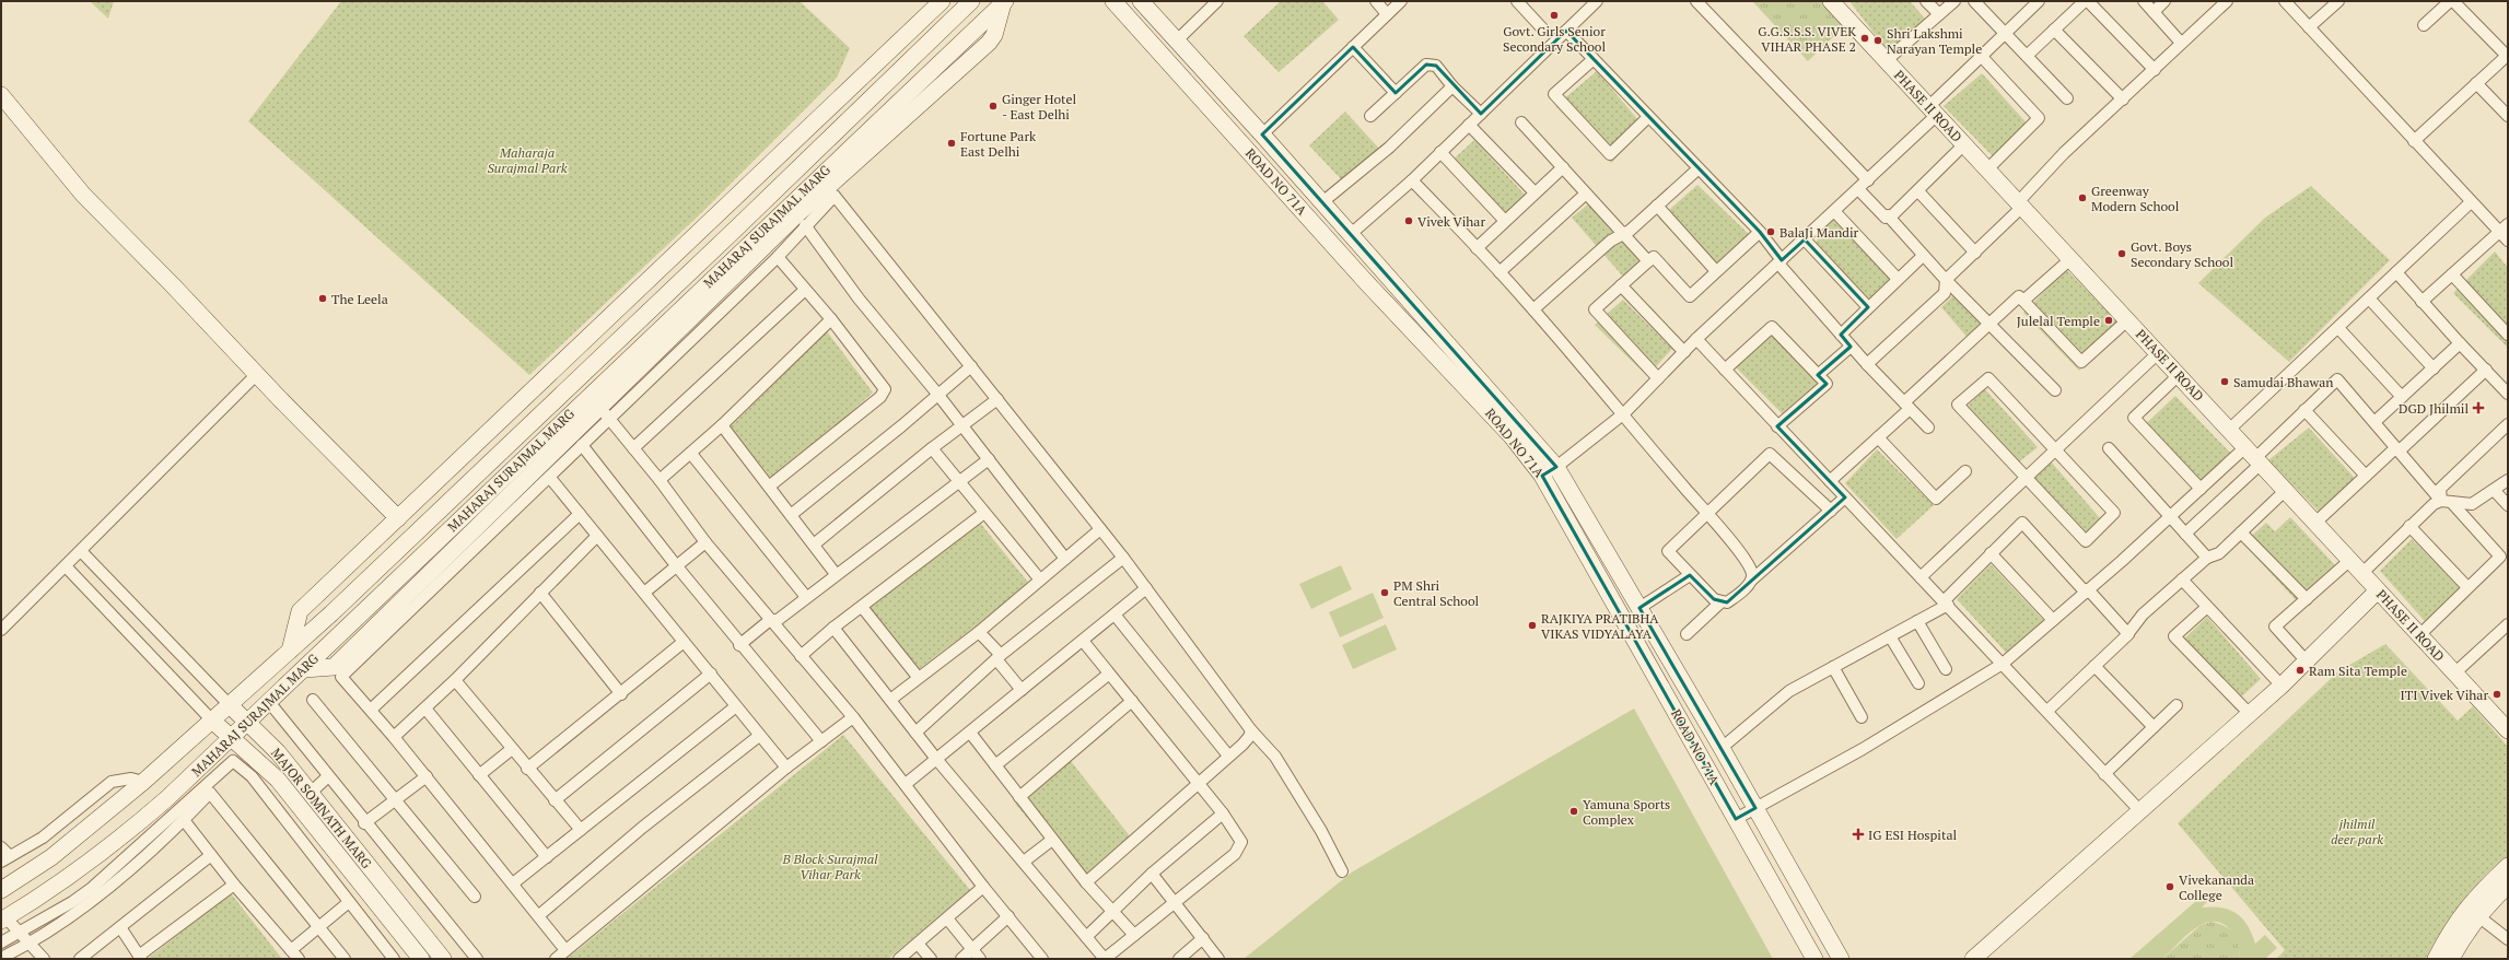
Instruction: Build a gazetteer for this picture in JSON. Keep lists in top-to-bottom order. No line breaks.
{"streets":{"street":["PHASE II ROAD","ROAD NO 71A","MAHARAJ SURAJMAL MARG","MAJOR SOMNATH MARG"]},"crossings":[["MAHARAJ SURAJMAL MARG","MAJOR SOMNATH MARG"]],"parks":["Maharaja Surajmal Park","jhilmil deer park","B Block Surajmal Vihar Park"],"places":{"other":["Govt. Girls Senior Secondary School","G.G.S.S.S. VIVEK VIHAR PHASE 2","Shri Lakshmi Narayan Temple","Ginger Hotel - East Delhi","Fortune Park East Delhi","Greenway Modern School","Vivek Vihar","BalaJi Mandir","Govt. Boys Secondary School","The Leela","Julelal Temple","Samudai Bhawan","PM Shri Central School","RAJKIYA PRATIBHA VIKAS VIDYALAYA","Ram Sita Temple","ITI Vivek Vihar","Yamuna Sports Complex","Vivekananda College"],"health":["DGD Jhilmil","IG ESI Hospital"]}}
